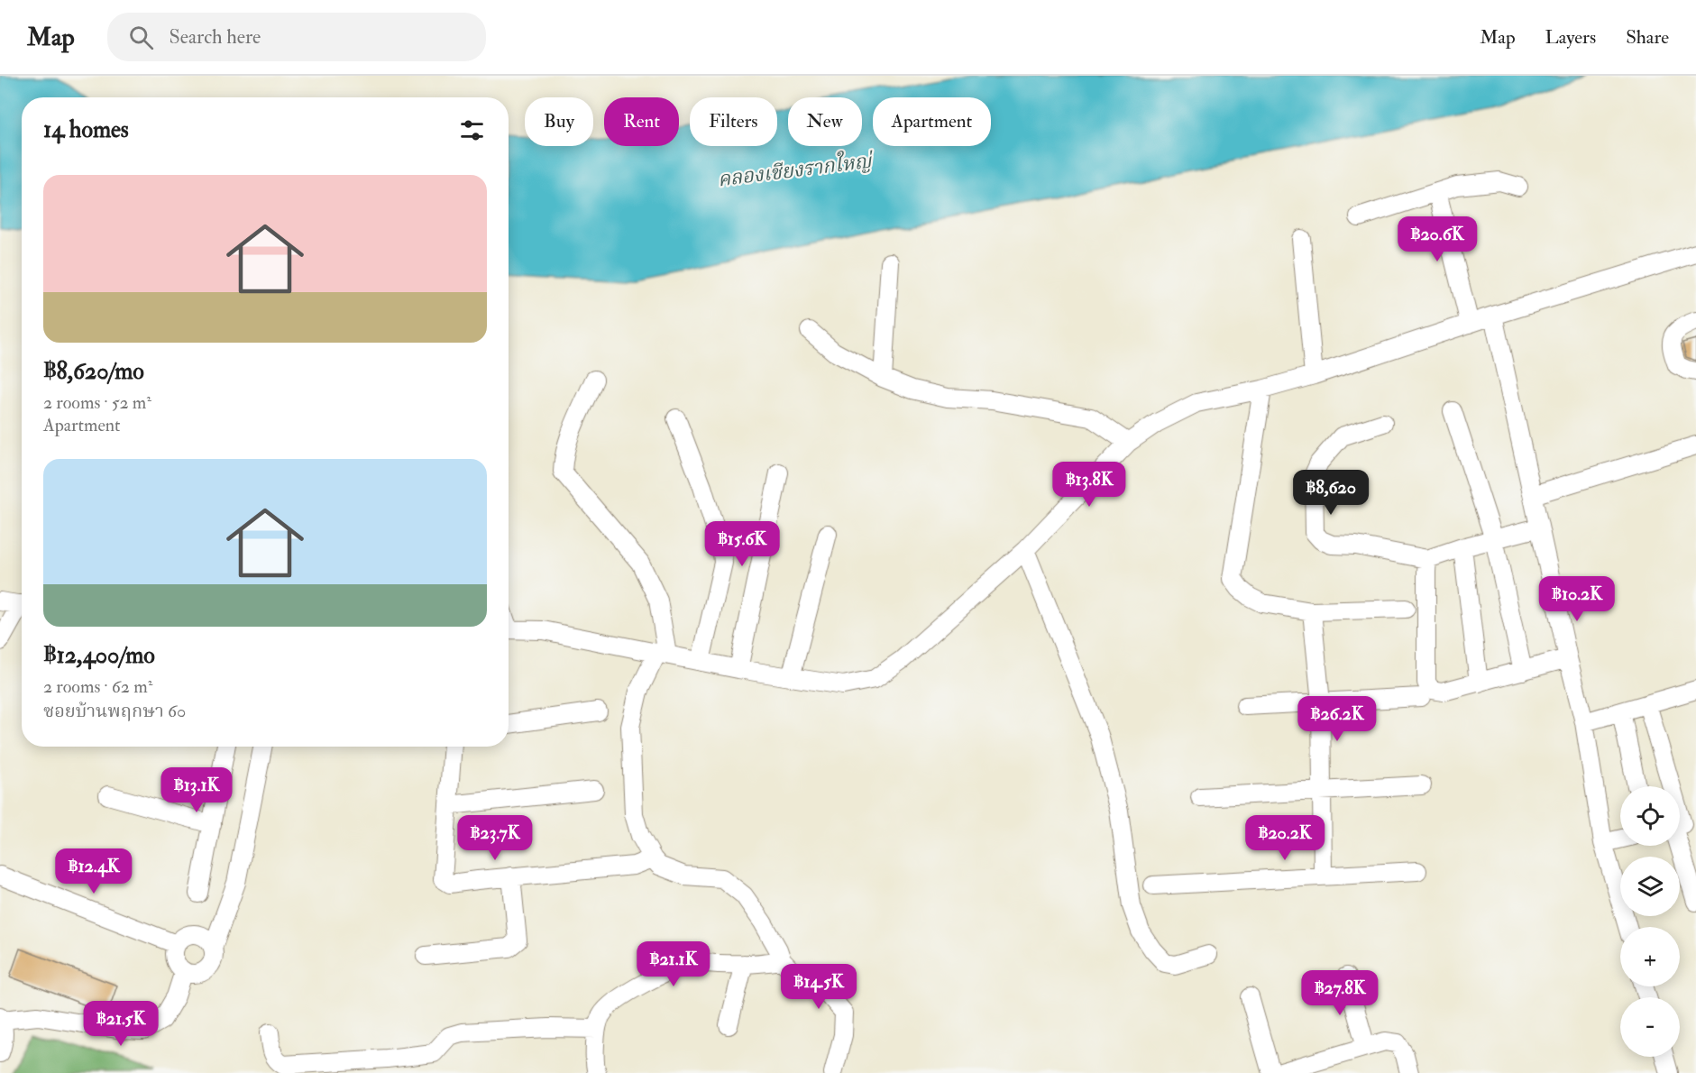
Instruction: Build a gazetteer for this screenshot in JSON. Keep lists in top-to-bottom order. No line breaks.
{"water":["คลองเชียงรากใหญ่"],"page":{"header":"Map","search":"Search here","nav":["Map","Layers","Share"],"chip":["Buy","Rent","Filters","New","Apartment"],"heading":"14 homes","list":[{"name":"฿8,620/mo","note":"2 rooms · 52 m² · Apartment"},{"name":"฿12,400/mo","note":"2 rooms · 62 m² · ซอยบ้านพฤกษา 60"}],"price":["฿20.6K","฿13.8K","฿8,620","฿15.6K","฿10.2K","฿26.2K","฿13.1K","฿23.7K","฿20.2K","฿12.4K","฿21.1K","฿14.5K","฿27.8K","฿21.5K"],"map_buttons":["+","−"]}}
